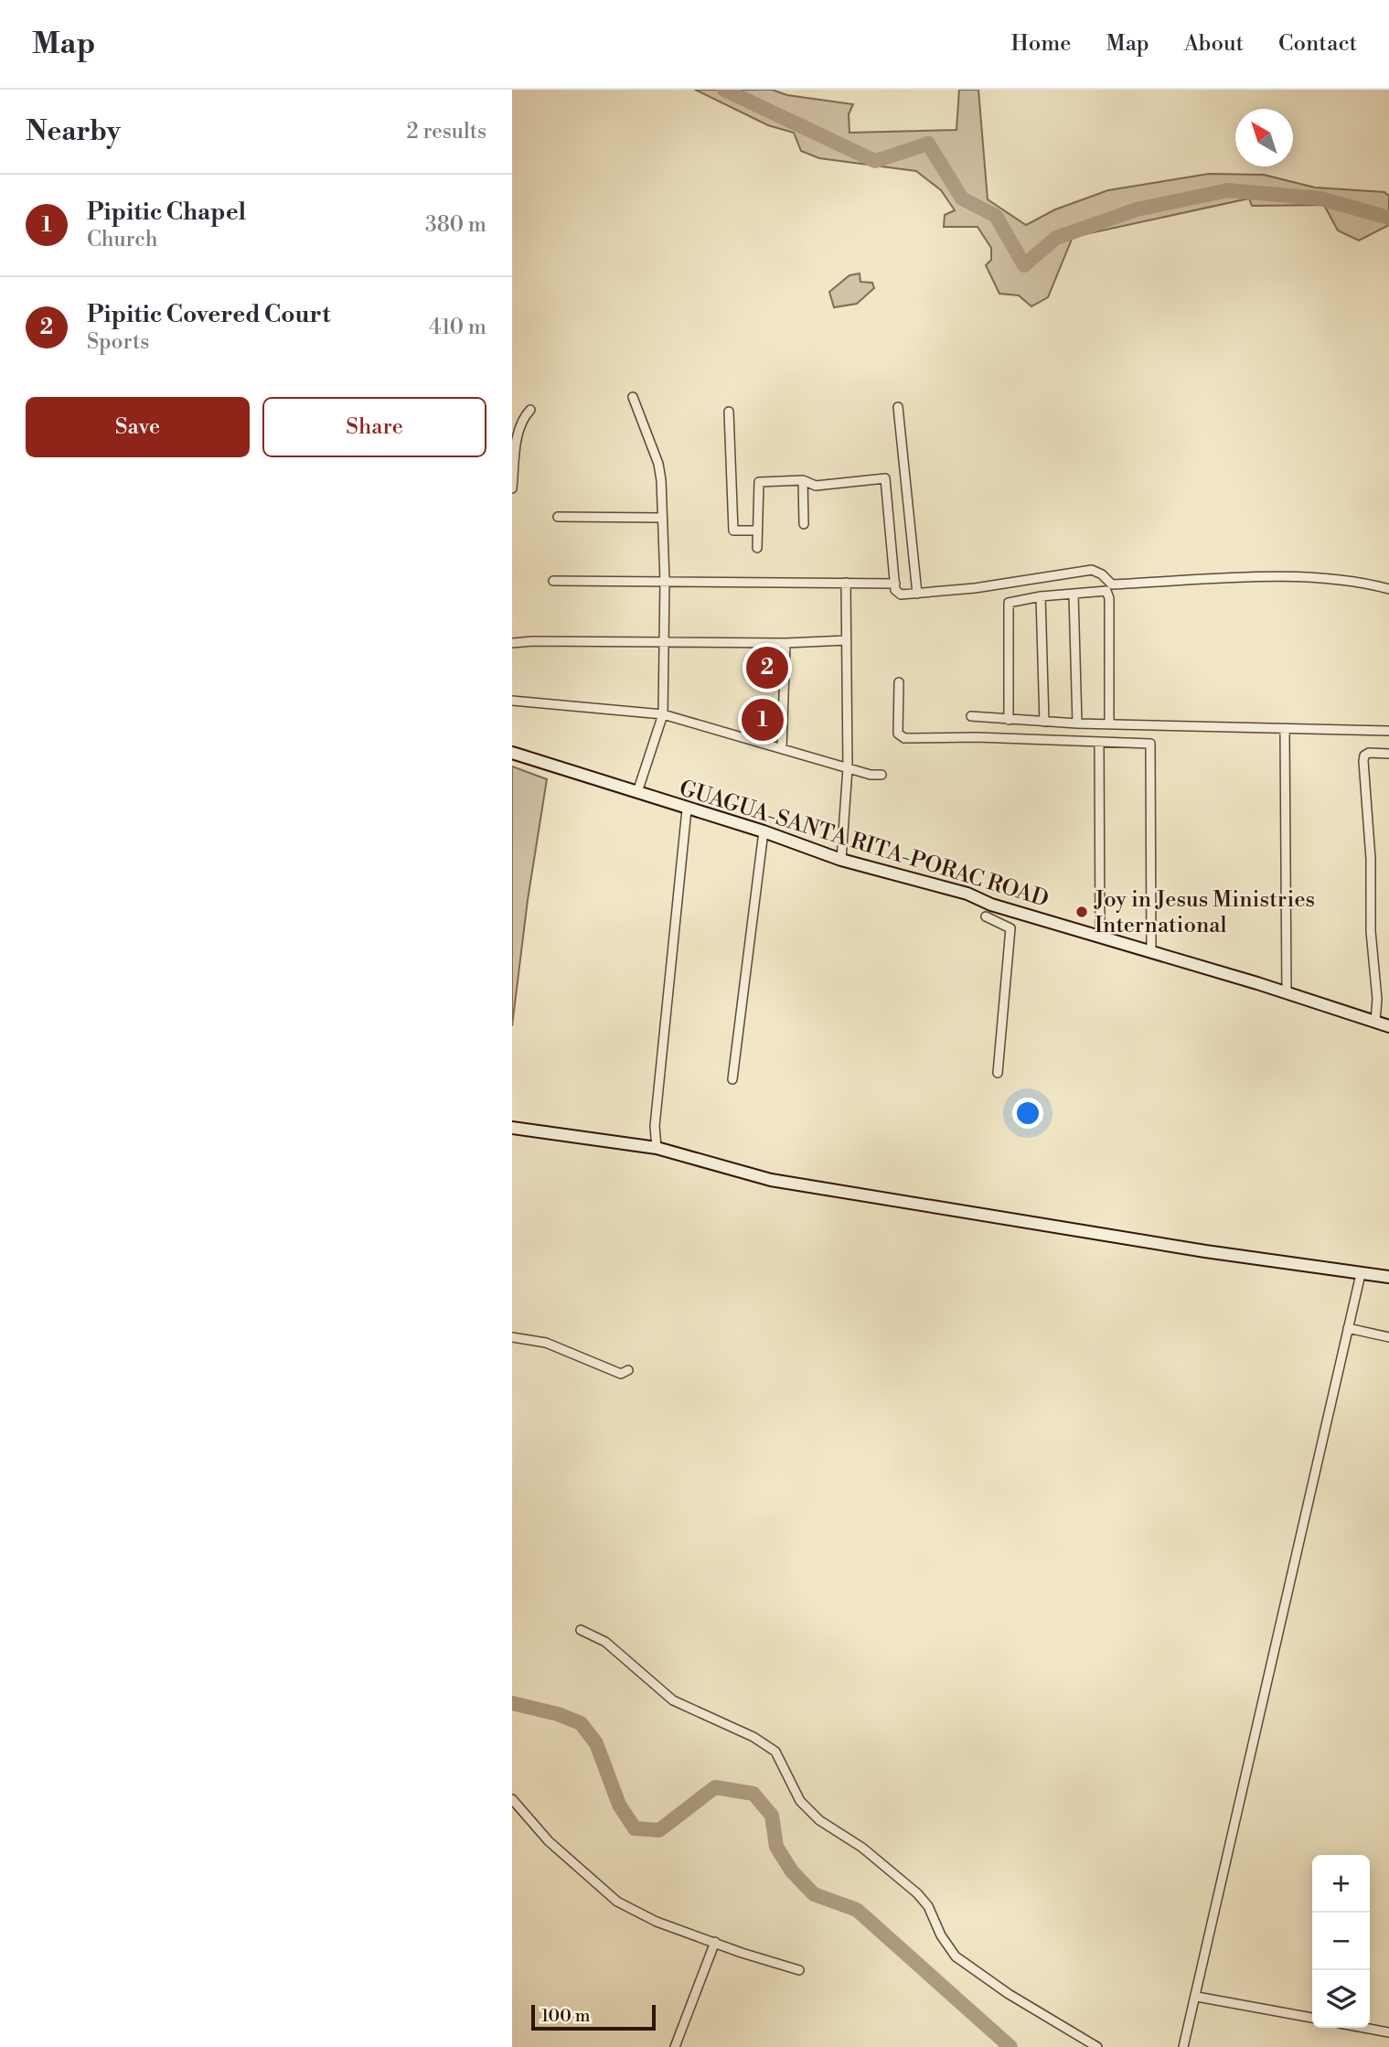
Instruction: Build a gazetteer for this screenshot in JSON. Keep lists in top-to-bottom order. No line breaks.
{"streets":{"main road":["GUAGUA-SANTA RITA-PORAC ROAD"]},"places":["Joy in Jesus Ministries International"],"scale_bar":"100 m","north":"top left","page":{"header":"Map","nav":["Home","Map","About","Contact"],"heading":["Nearby","2 results"],"list":[{"mark":"1","name":"Pipitic Chapel","note":"Church","value":"380 m"},{"mark":"2","name":"Pipitic Covered Court","note":"Sports","value":"410 m"}],"buttons":["Save","Share"],"pins":["2","1"],"map_buttons":["+","−"],"scale":"100 m"}}
